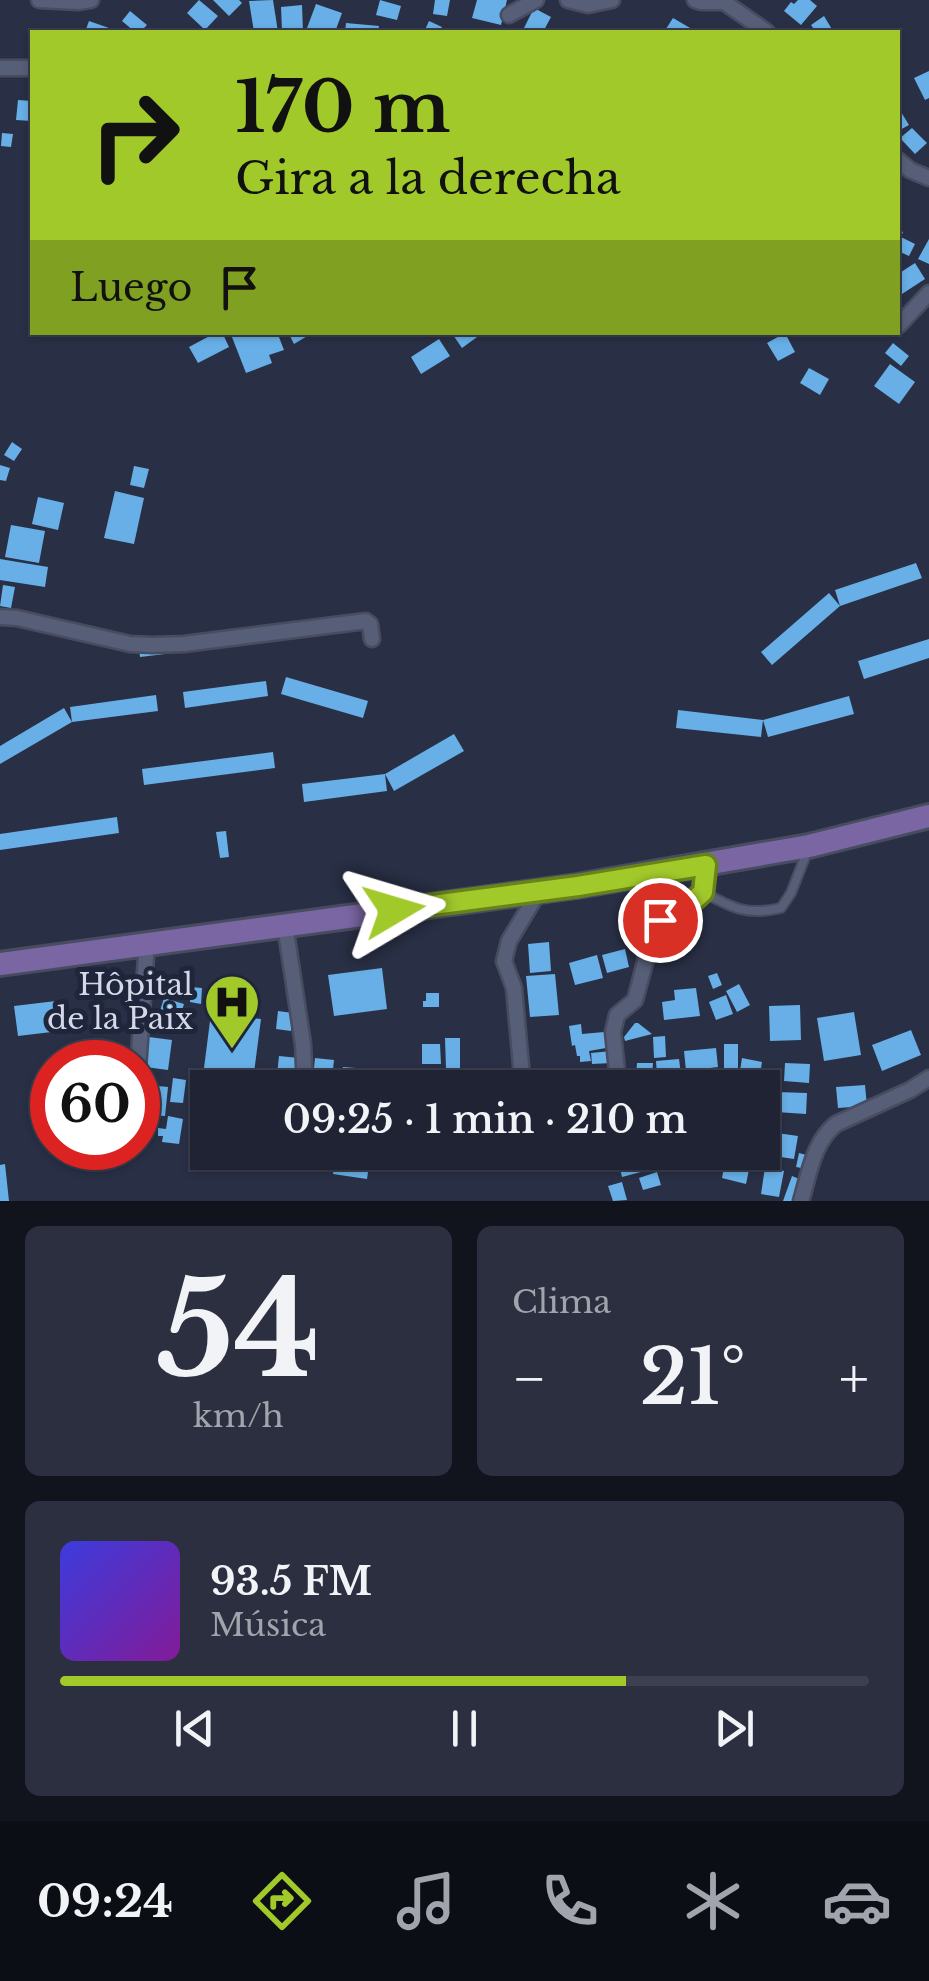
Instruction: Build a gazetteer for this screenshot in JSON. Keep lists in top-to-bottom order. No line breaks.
{"places":{"hospital":["Hôpital de la Paix"]},"page":{"turn":["170 m","Gira a la derecha"],"then":"Luego","limit":"60","trip":"09:25 · 1 min · 210 m","tile":[["54","km/h"],"Clima"],"heat":["−","21°","+"],"song":["93.5 FM","Música"],"tabs":"09:24"}}
